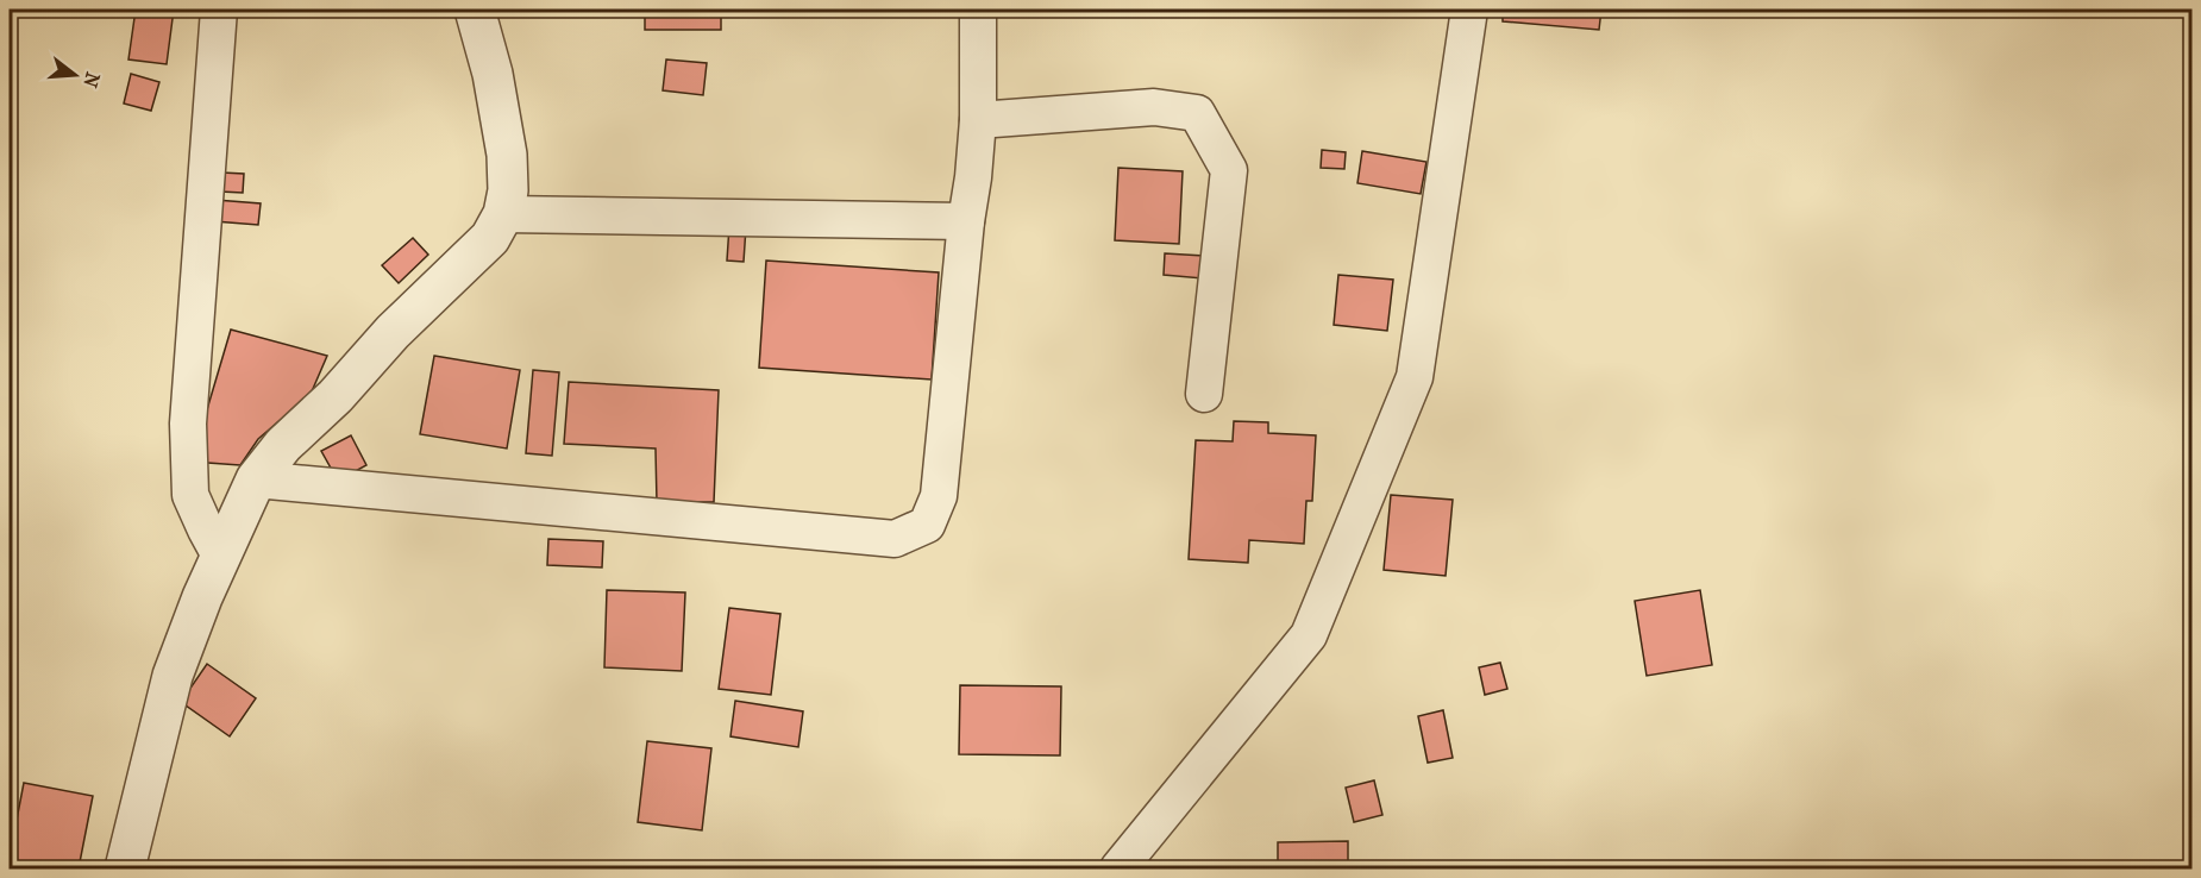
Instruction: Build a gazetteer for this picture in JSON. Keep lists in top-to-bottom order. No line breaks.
{"north":"right"}
